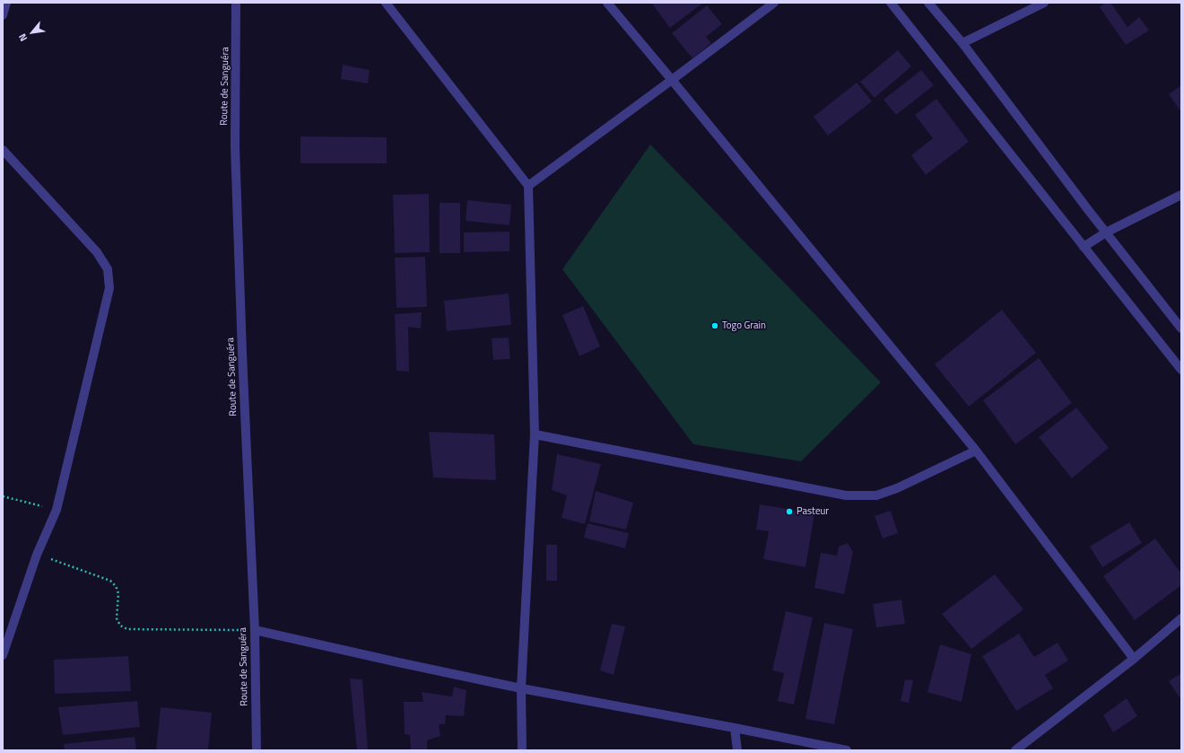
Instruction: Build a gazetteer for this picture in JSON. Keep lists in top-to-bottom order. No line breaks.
{"streets":{"street":["Route de Sanguéra"]},"places":["Togo Grain","Pasteur"],"north":"bottom left"}
